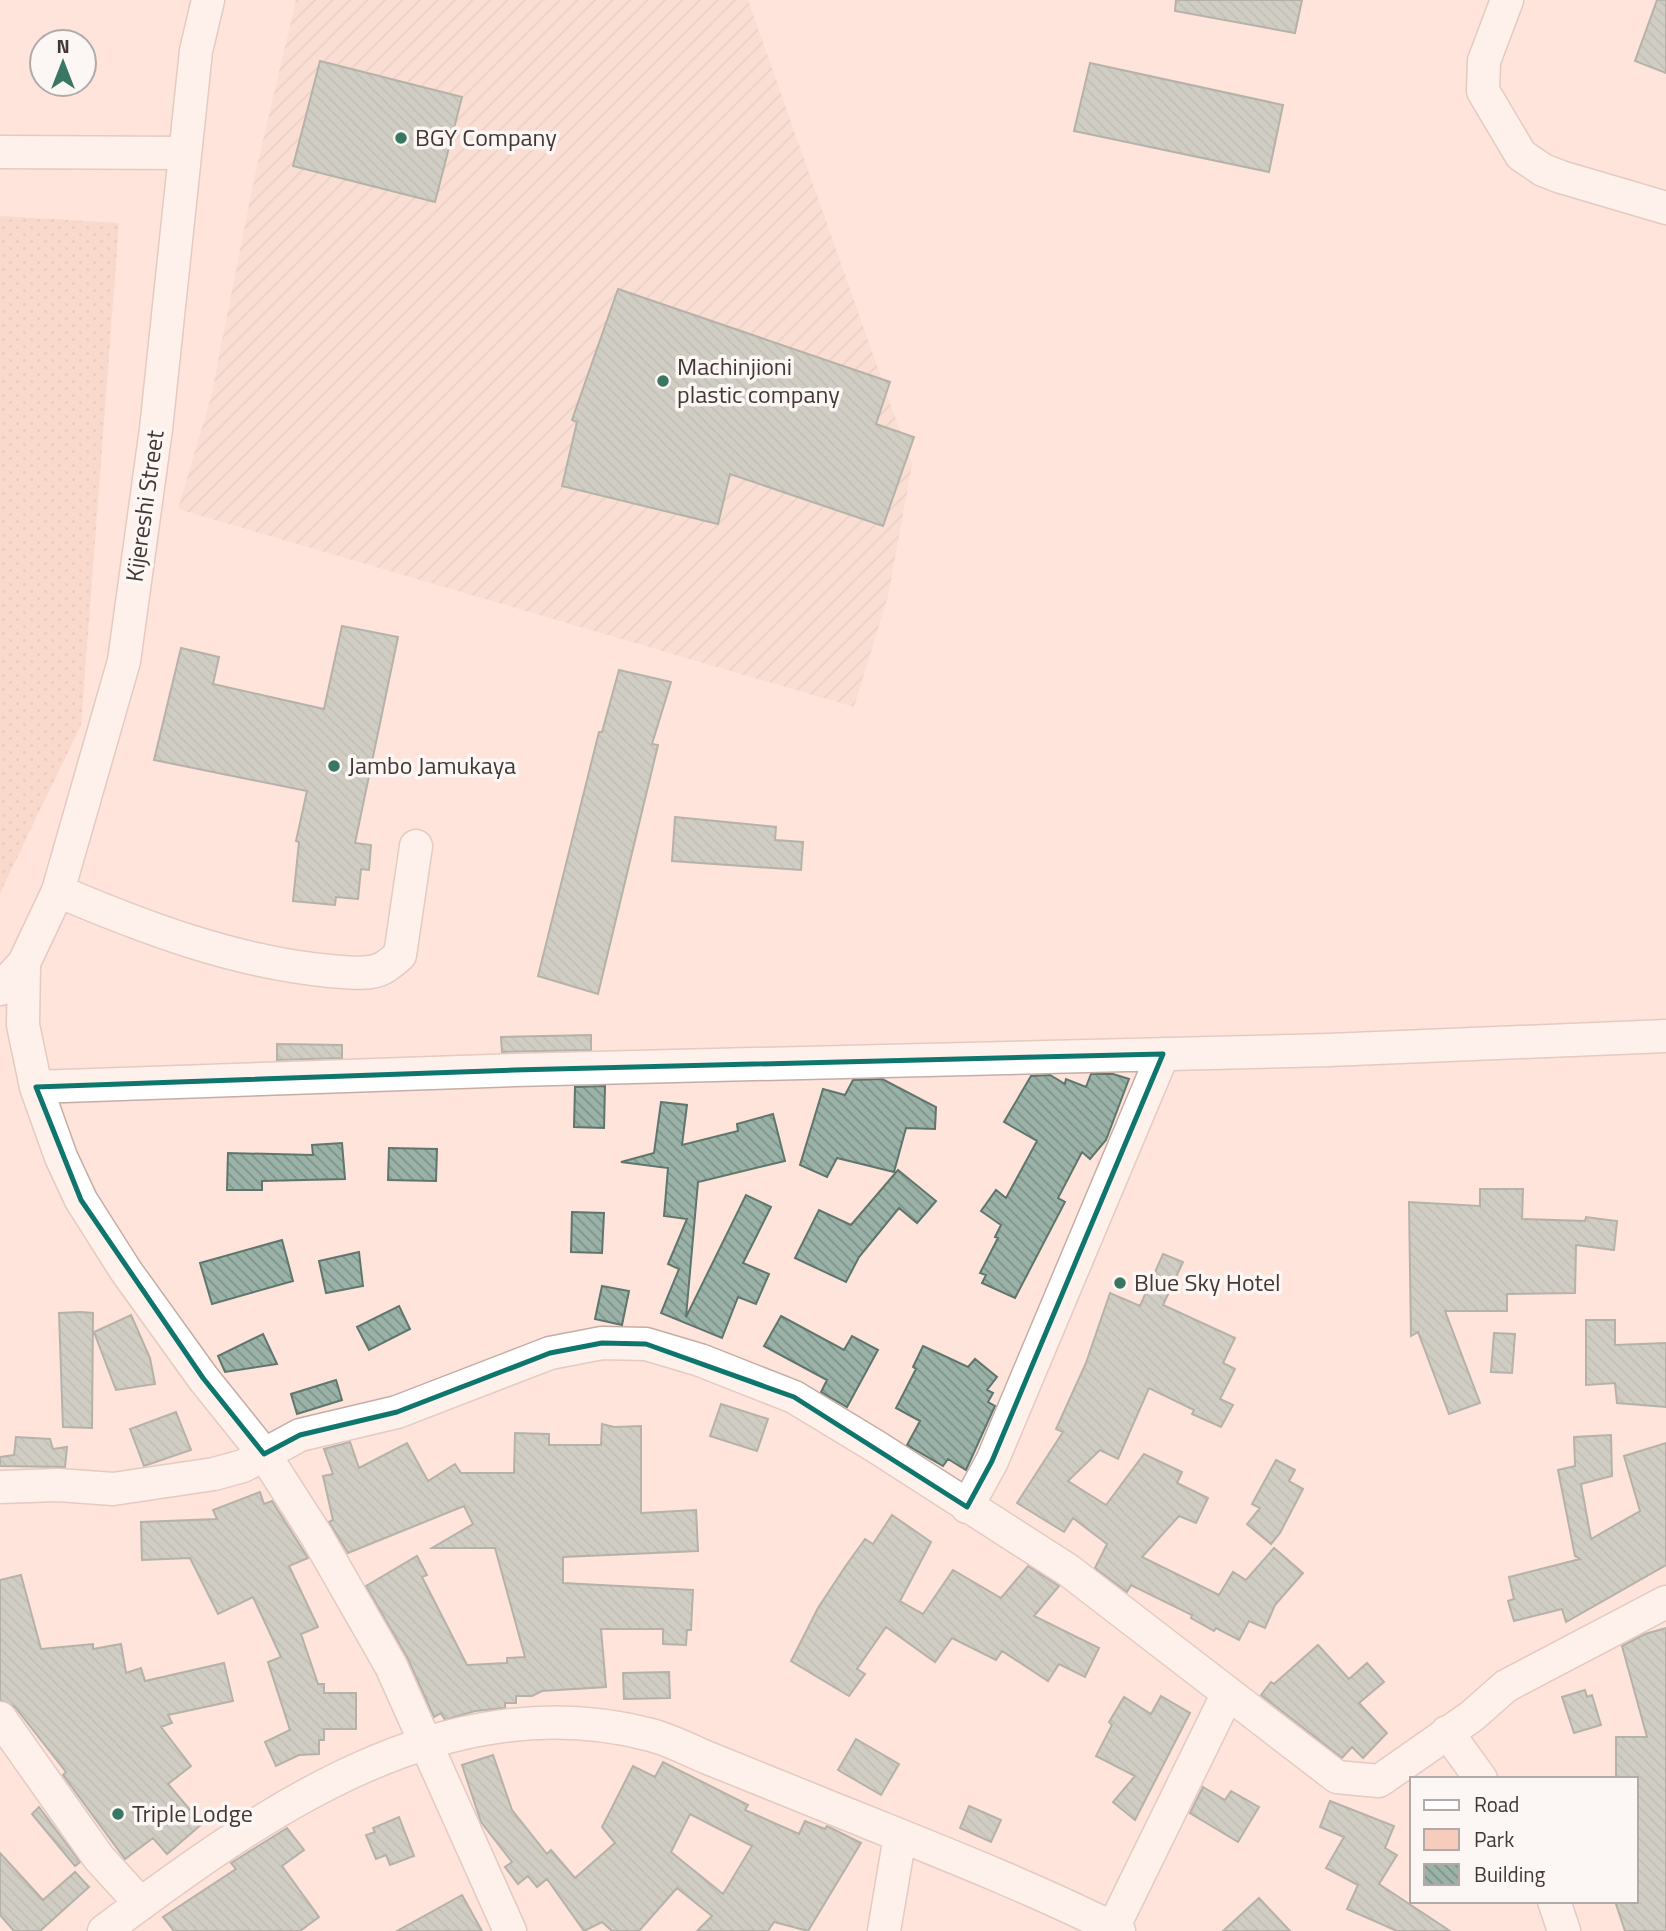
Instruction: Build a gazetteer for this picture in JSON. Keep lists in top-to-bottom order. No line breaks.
{"streets":{"street":["Kijereshi Street"]},"places":["BGY Company","Machinjioni plastic company","Jambo Jamukaya","Blue Sky Hotel","Triple Lodge"],"legend":["Road","Park","Building"],"north":"top"}
